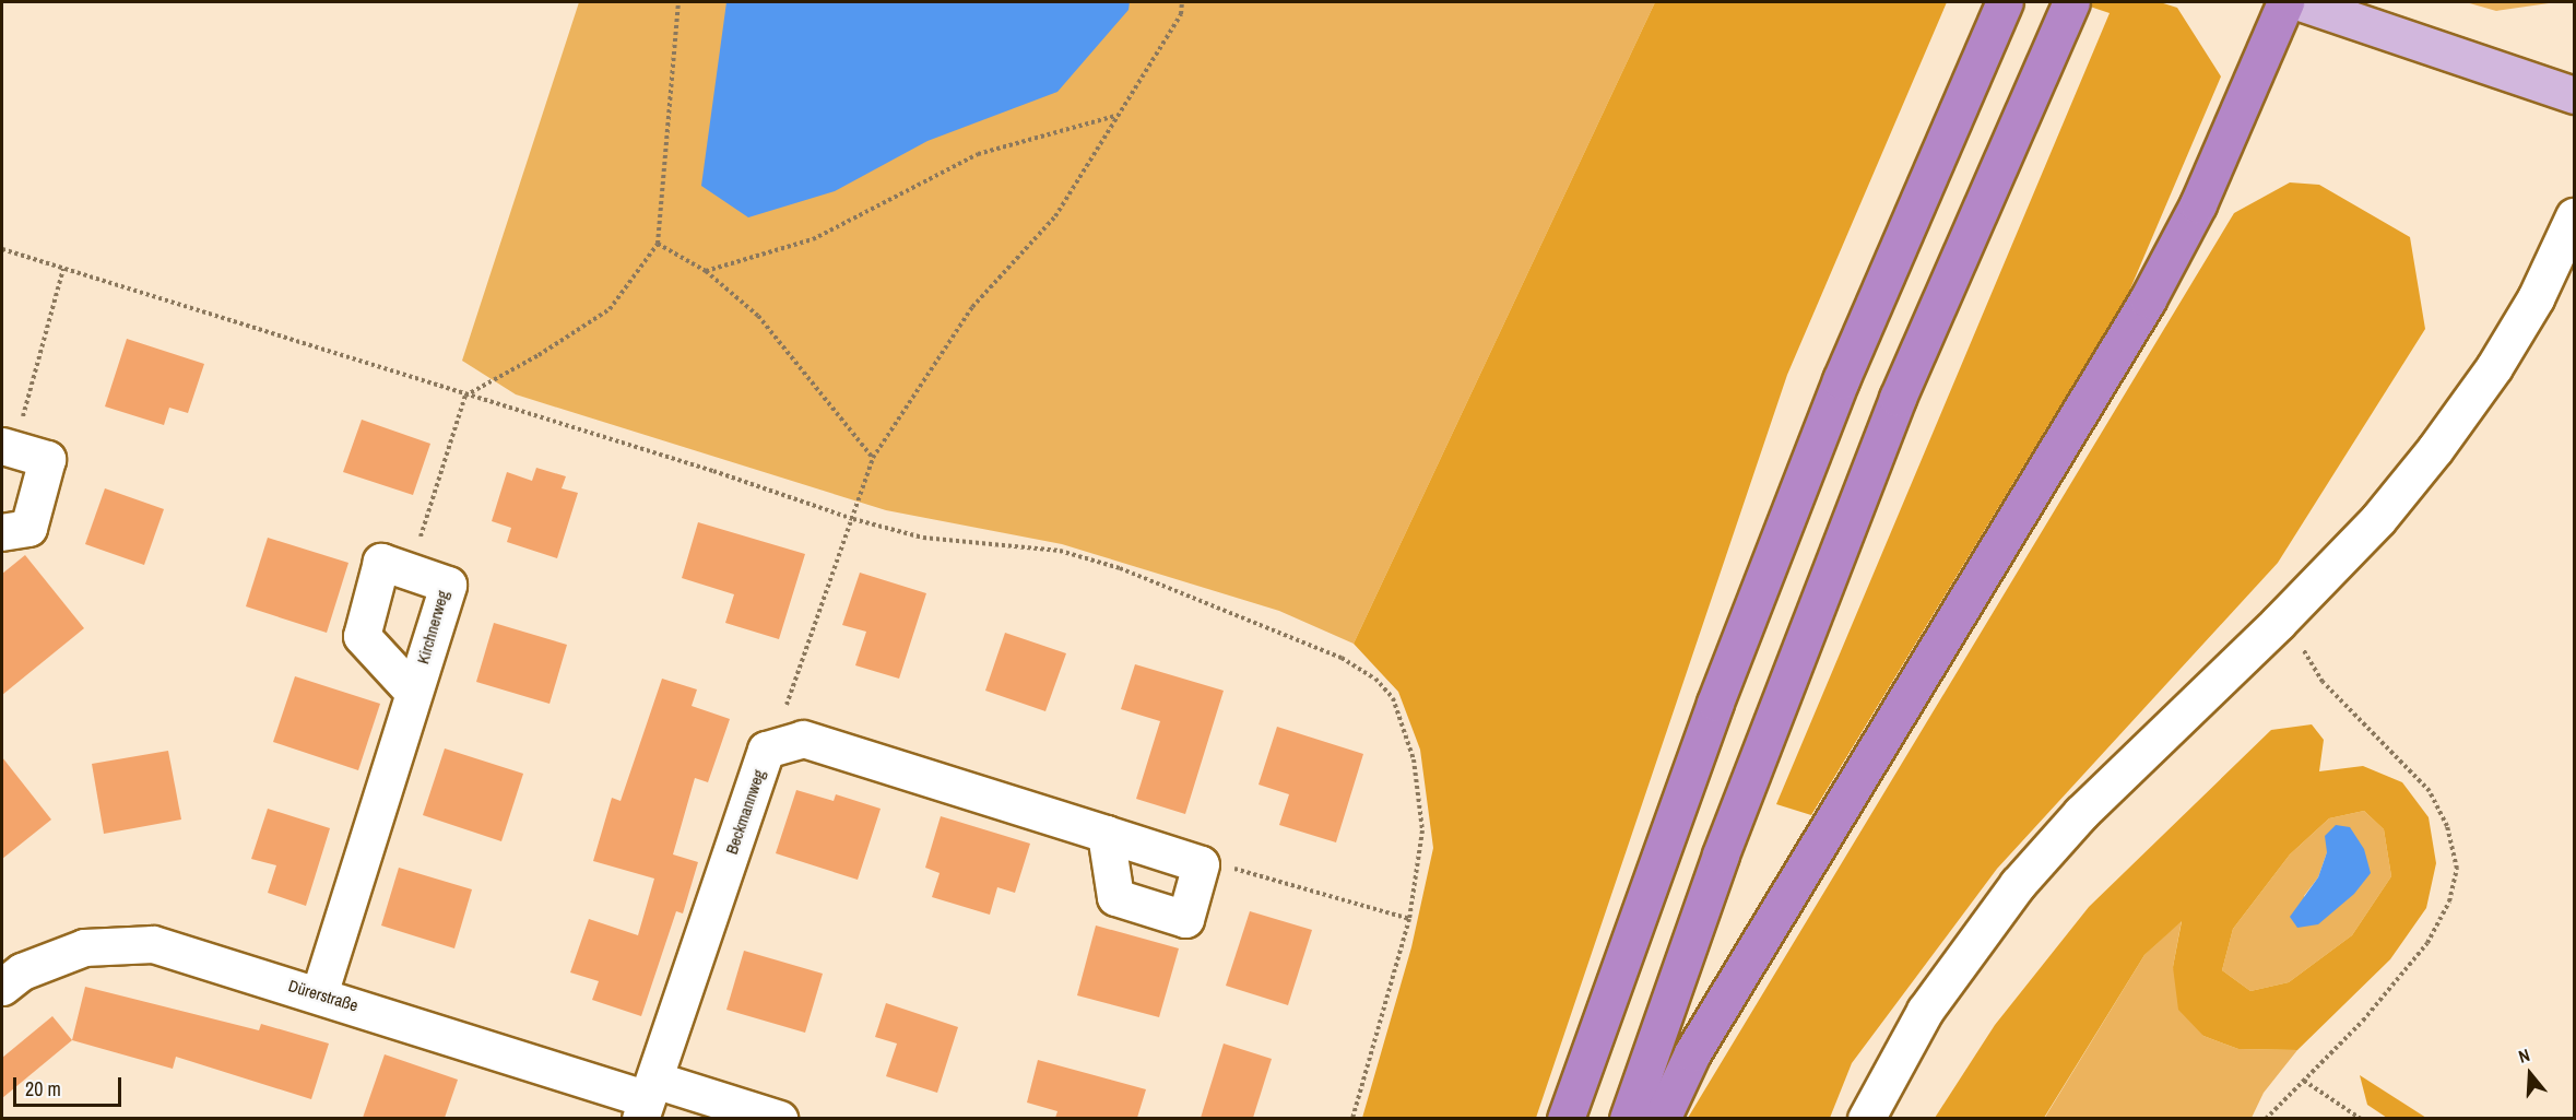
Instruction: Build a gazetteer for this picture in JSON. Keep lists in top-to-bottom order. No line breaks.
{"streets":{"street":["Kirchnerweg","Beckmannweg","Dürerstraße"]},"crossings":[["Kirchnerweg","Dürerstraße"],["Beckmannweg","Dürerstraße"]],"scale_bar":"20 m","north":"top"}
